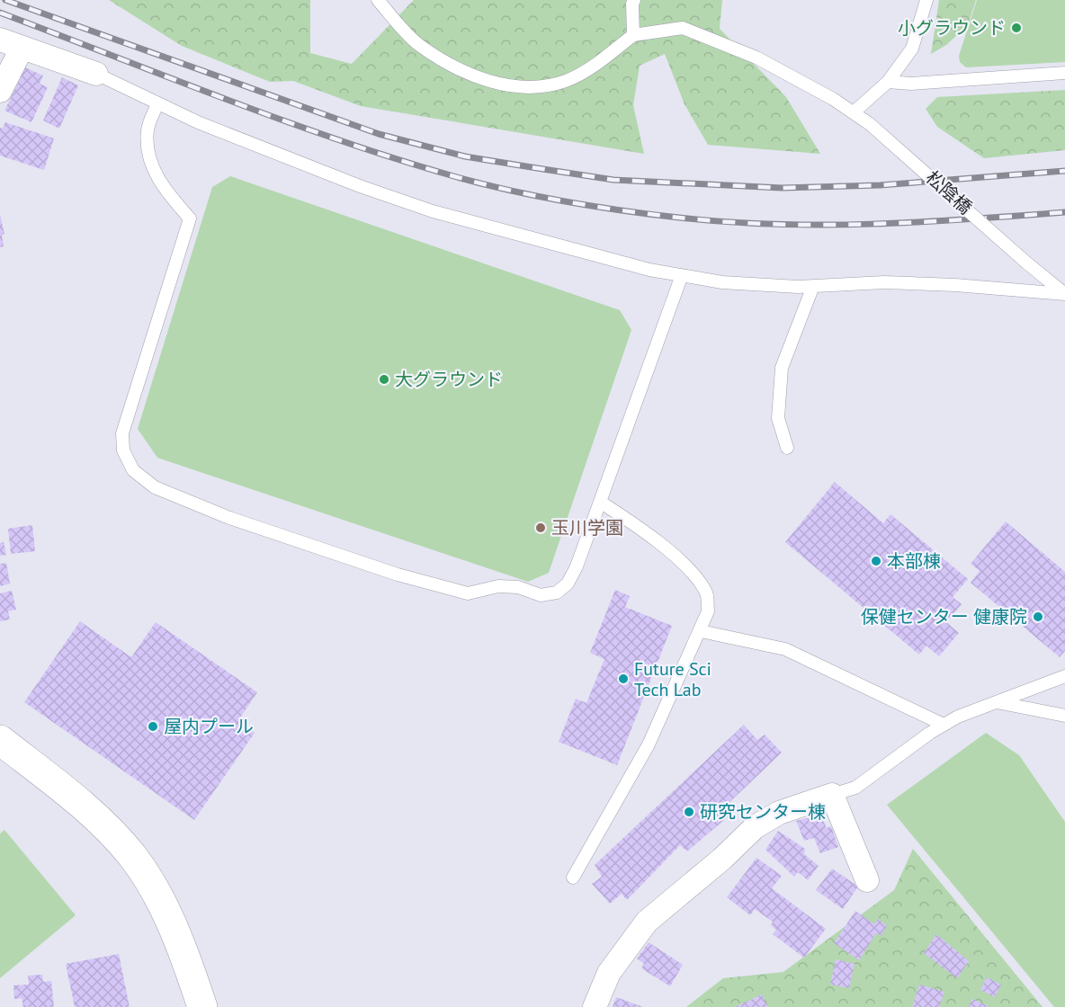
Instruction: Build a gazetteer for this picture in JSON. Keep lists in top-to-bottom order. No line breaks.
{"streets":{"lane":["松陰橋"]},"places":["小グラウンド","大グラウンド","玉川学園","本部棟","保健センター 健康院","Future Sci Tech Lab","屋内プール","研究センター棟"]}
